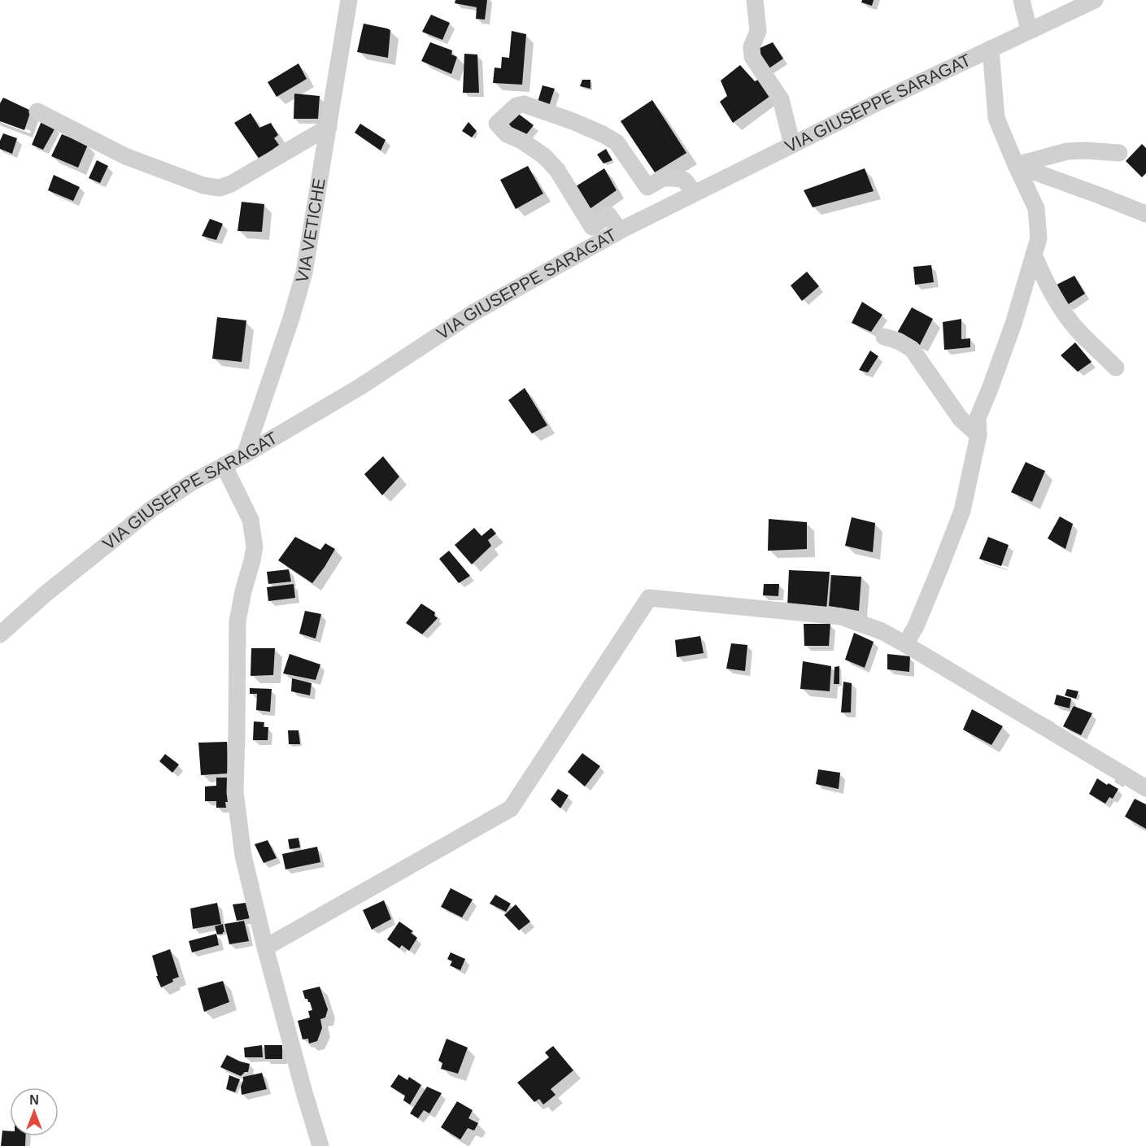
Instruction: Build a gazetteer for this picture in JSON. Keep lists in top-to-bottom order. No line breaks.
{"streets":{"street":["VIA GIUSEPPE SARAGAT","VIA VETICHE"]},"crossings":[["VIA GIUSEPPE SARAGAT","VIA VETICHE"]],"north":"top"}
